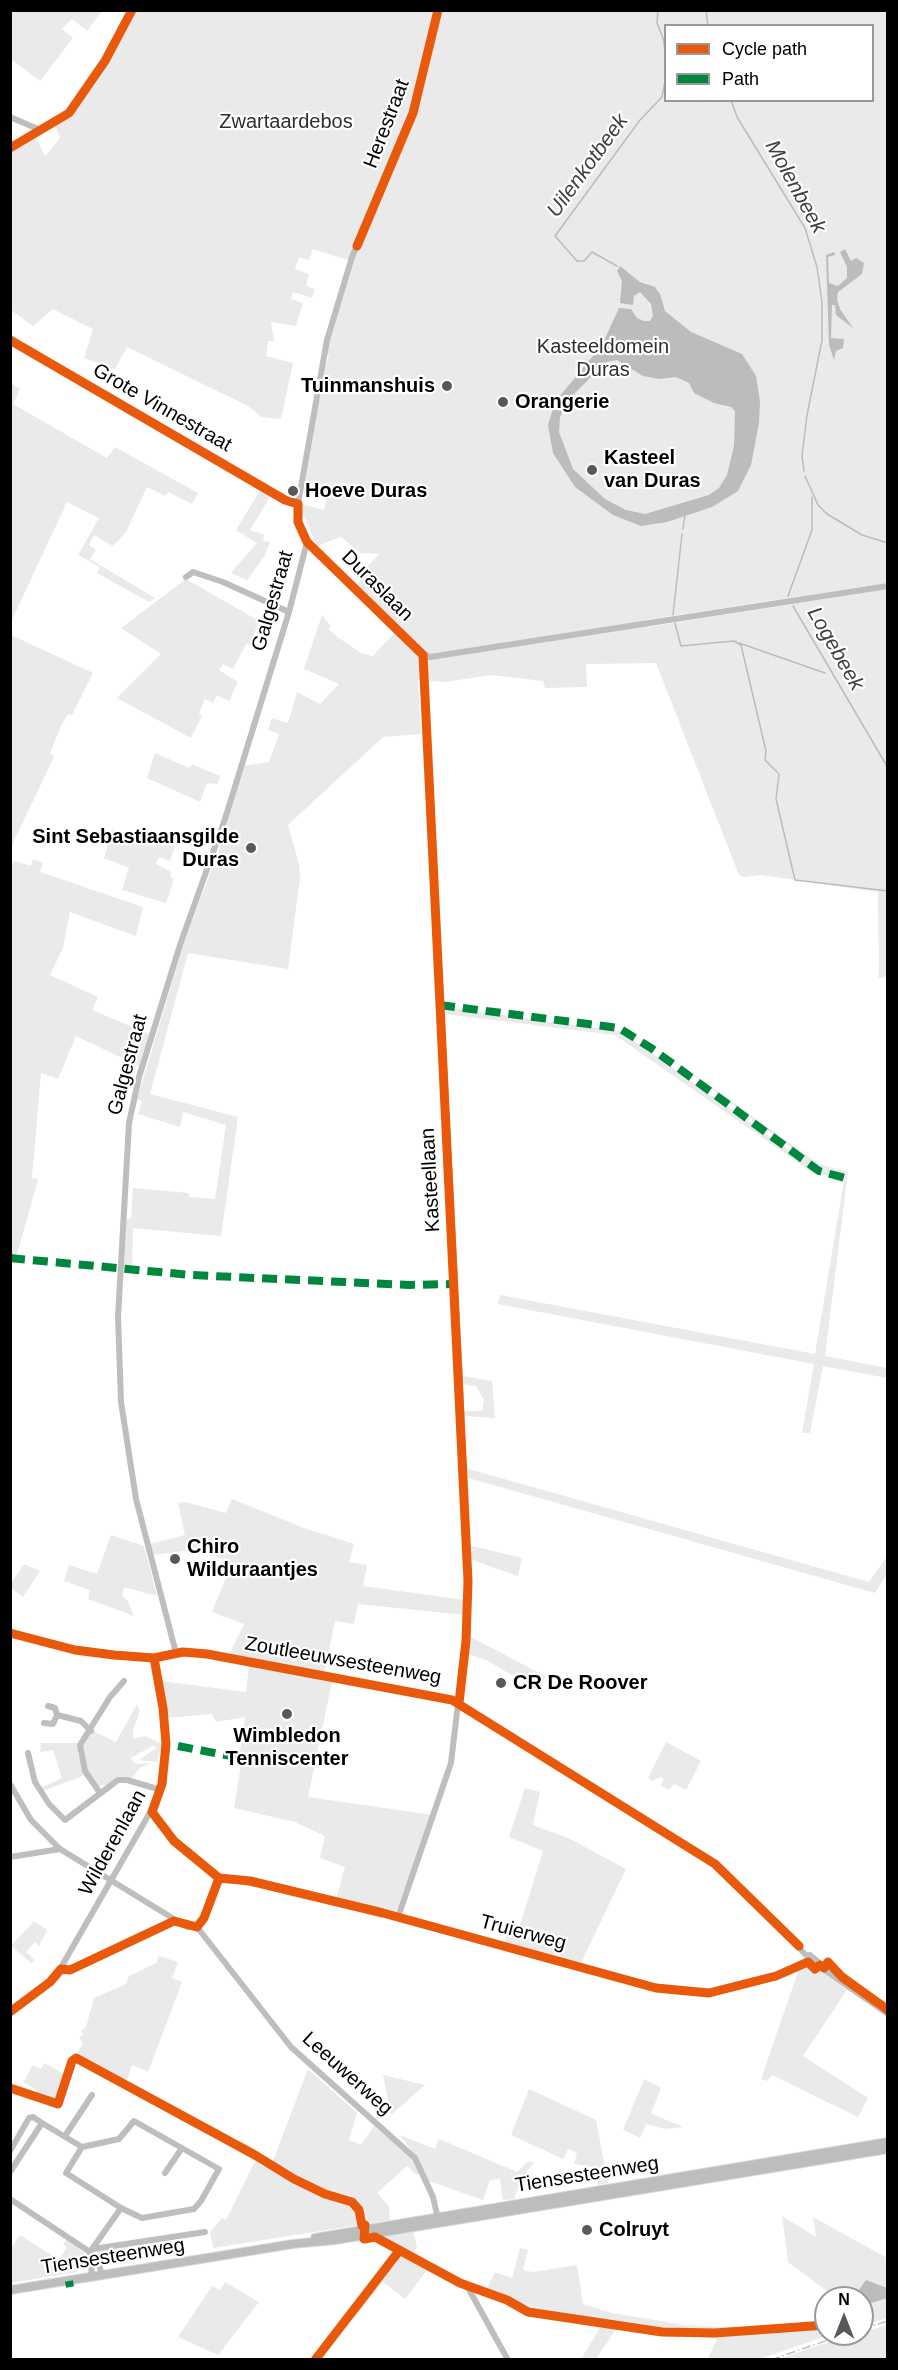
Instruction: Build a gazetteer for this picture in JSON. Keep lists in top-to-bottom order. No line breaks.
{"streets":{"main road":["Tiensesteenweg"],"street":["Herestraat","Grote Vinnestraat","Duraslaan","Galgestraat","Kasteellaan","Zoutleeuwsesteenweg","Wilderenlaan","Truierweg","Leeuwerweg"]},"crossings":[["Herestraat","Grote Vinnestraat"],["Herestraat","Galgestraat"],["Grote Vinnestraat","Galgestraat"],["Duraslaan","Galgestraat"],["Duraslaan","Kasteellaan"],["Galgestraat","Zoutleeuwsesteenweg"],["Kasteellaan","Zoutleeuwsesteenweg"],["Kasteellaan","Truierweg"],["Zoutleeuwsesteenweg","Wilderenlaan"],["Zoutleeuwsesteenweg","Truierweg"],["Leeuwerweg","Tiensesteenweg"]],"water":["Uilenkotbeek","Molenbeek","Logebeek"],"parks":["Zwartaardebos","Kasteeldomein Duras"],"places":["Tuinmanshuis","Orangerie","Kasteel van Duras","Hoeve Duras","Sint Sebastiaansgilde Duras","Chiro Wilduraantjes","CR De Roover","Wimbledon Tenniscenter","Colruyt"],"legend":["Cycle path","Path"],"north":"top"}
